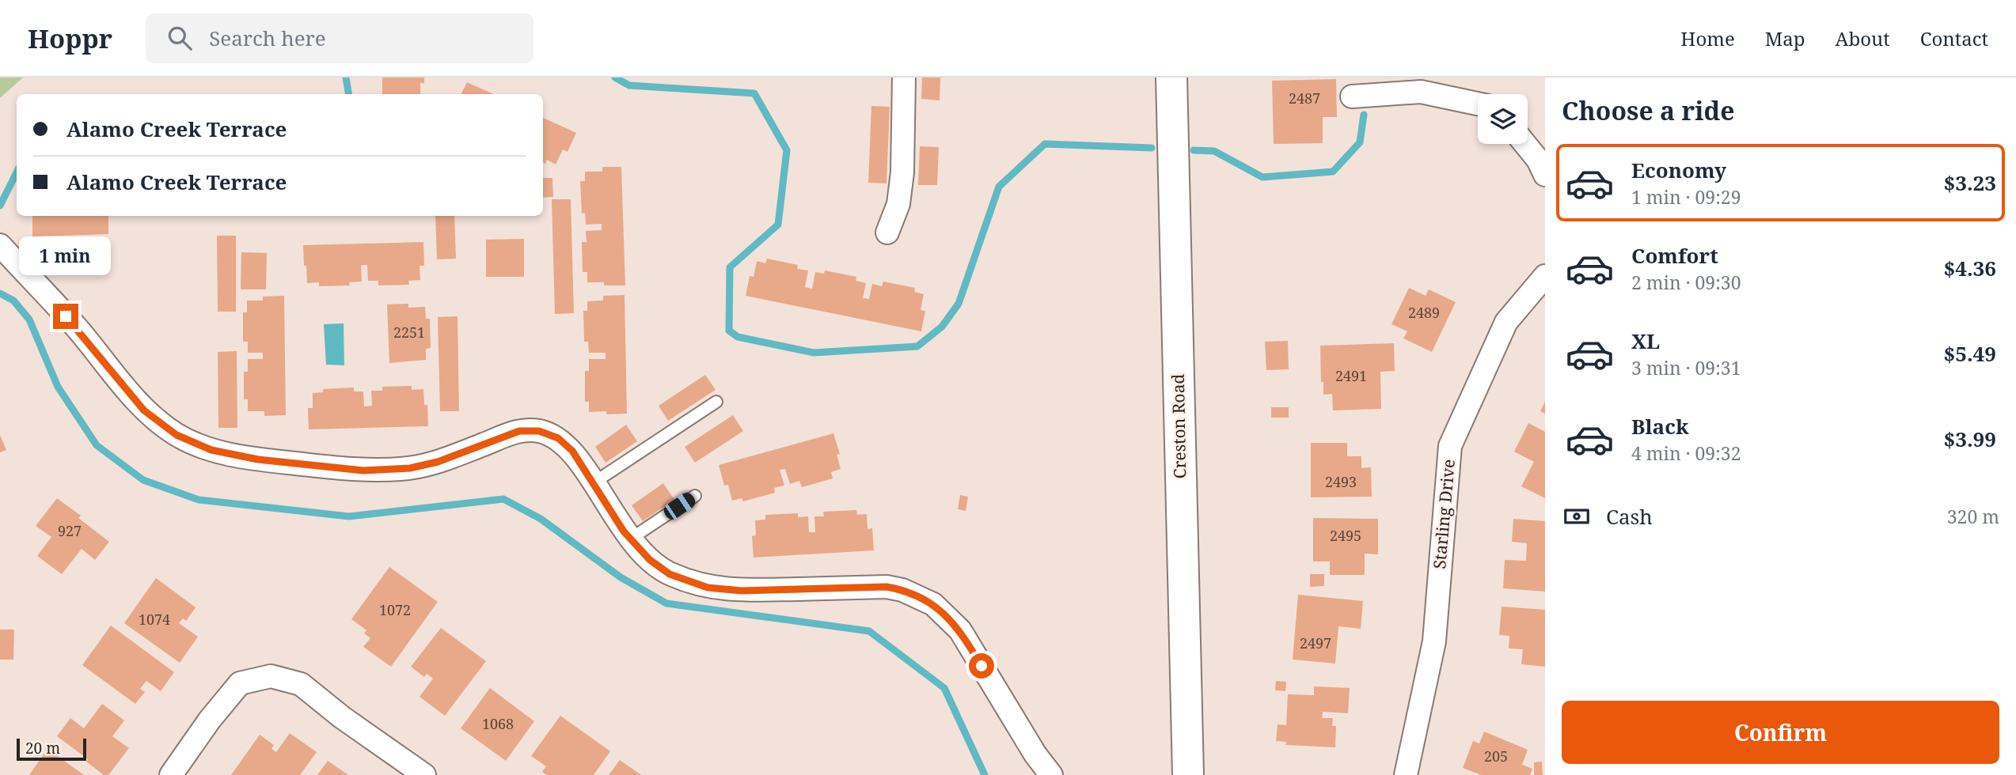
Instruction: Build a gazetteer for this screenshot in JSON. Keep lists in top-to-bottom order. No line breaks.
{"streets":{"main road":["Creston Road"],"street":["Starling Drive"]},"house_numbers":["2487","2489","2251","2491","2493","927","2495","1072","1074","2497","1068","205"],"scale_bar":"20 m","page":{"header":"Hoppr","search":"Search here","nav":["Home","Map","About","Contact"],"heading":"Choose a ride","banner":["Alamo Creek Terrace","Alamo Creek Terrace"],"list":[{"name":"Economy","note":"1 min · 09:29","value":"$3.23"},{"name":"Comfort","note":"2 min · 09:30","value":"$4.36"},{"name":"XL","note":"3 min · 09:31","value":"$5.49"},{"name":"Black","note":"4 min · 09:32","value":"$3.99"}],"bubble":"1 min","pay":["Cash","320 m"],"buttons":"Confirm","scale":"20 m"}}
